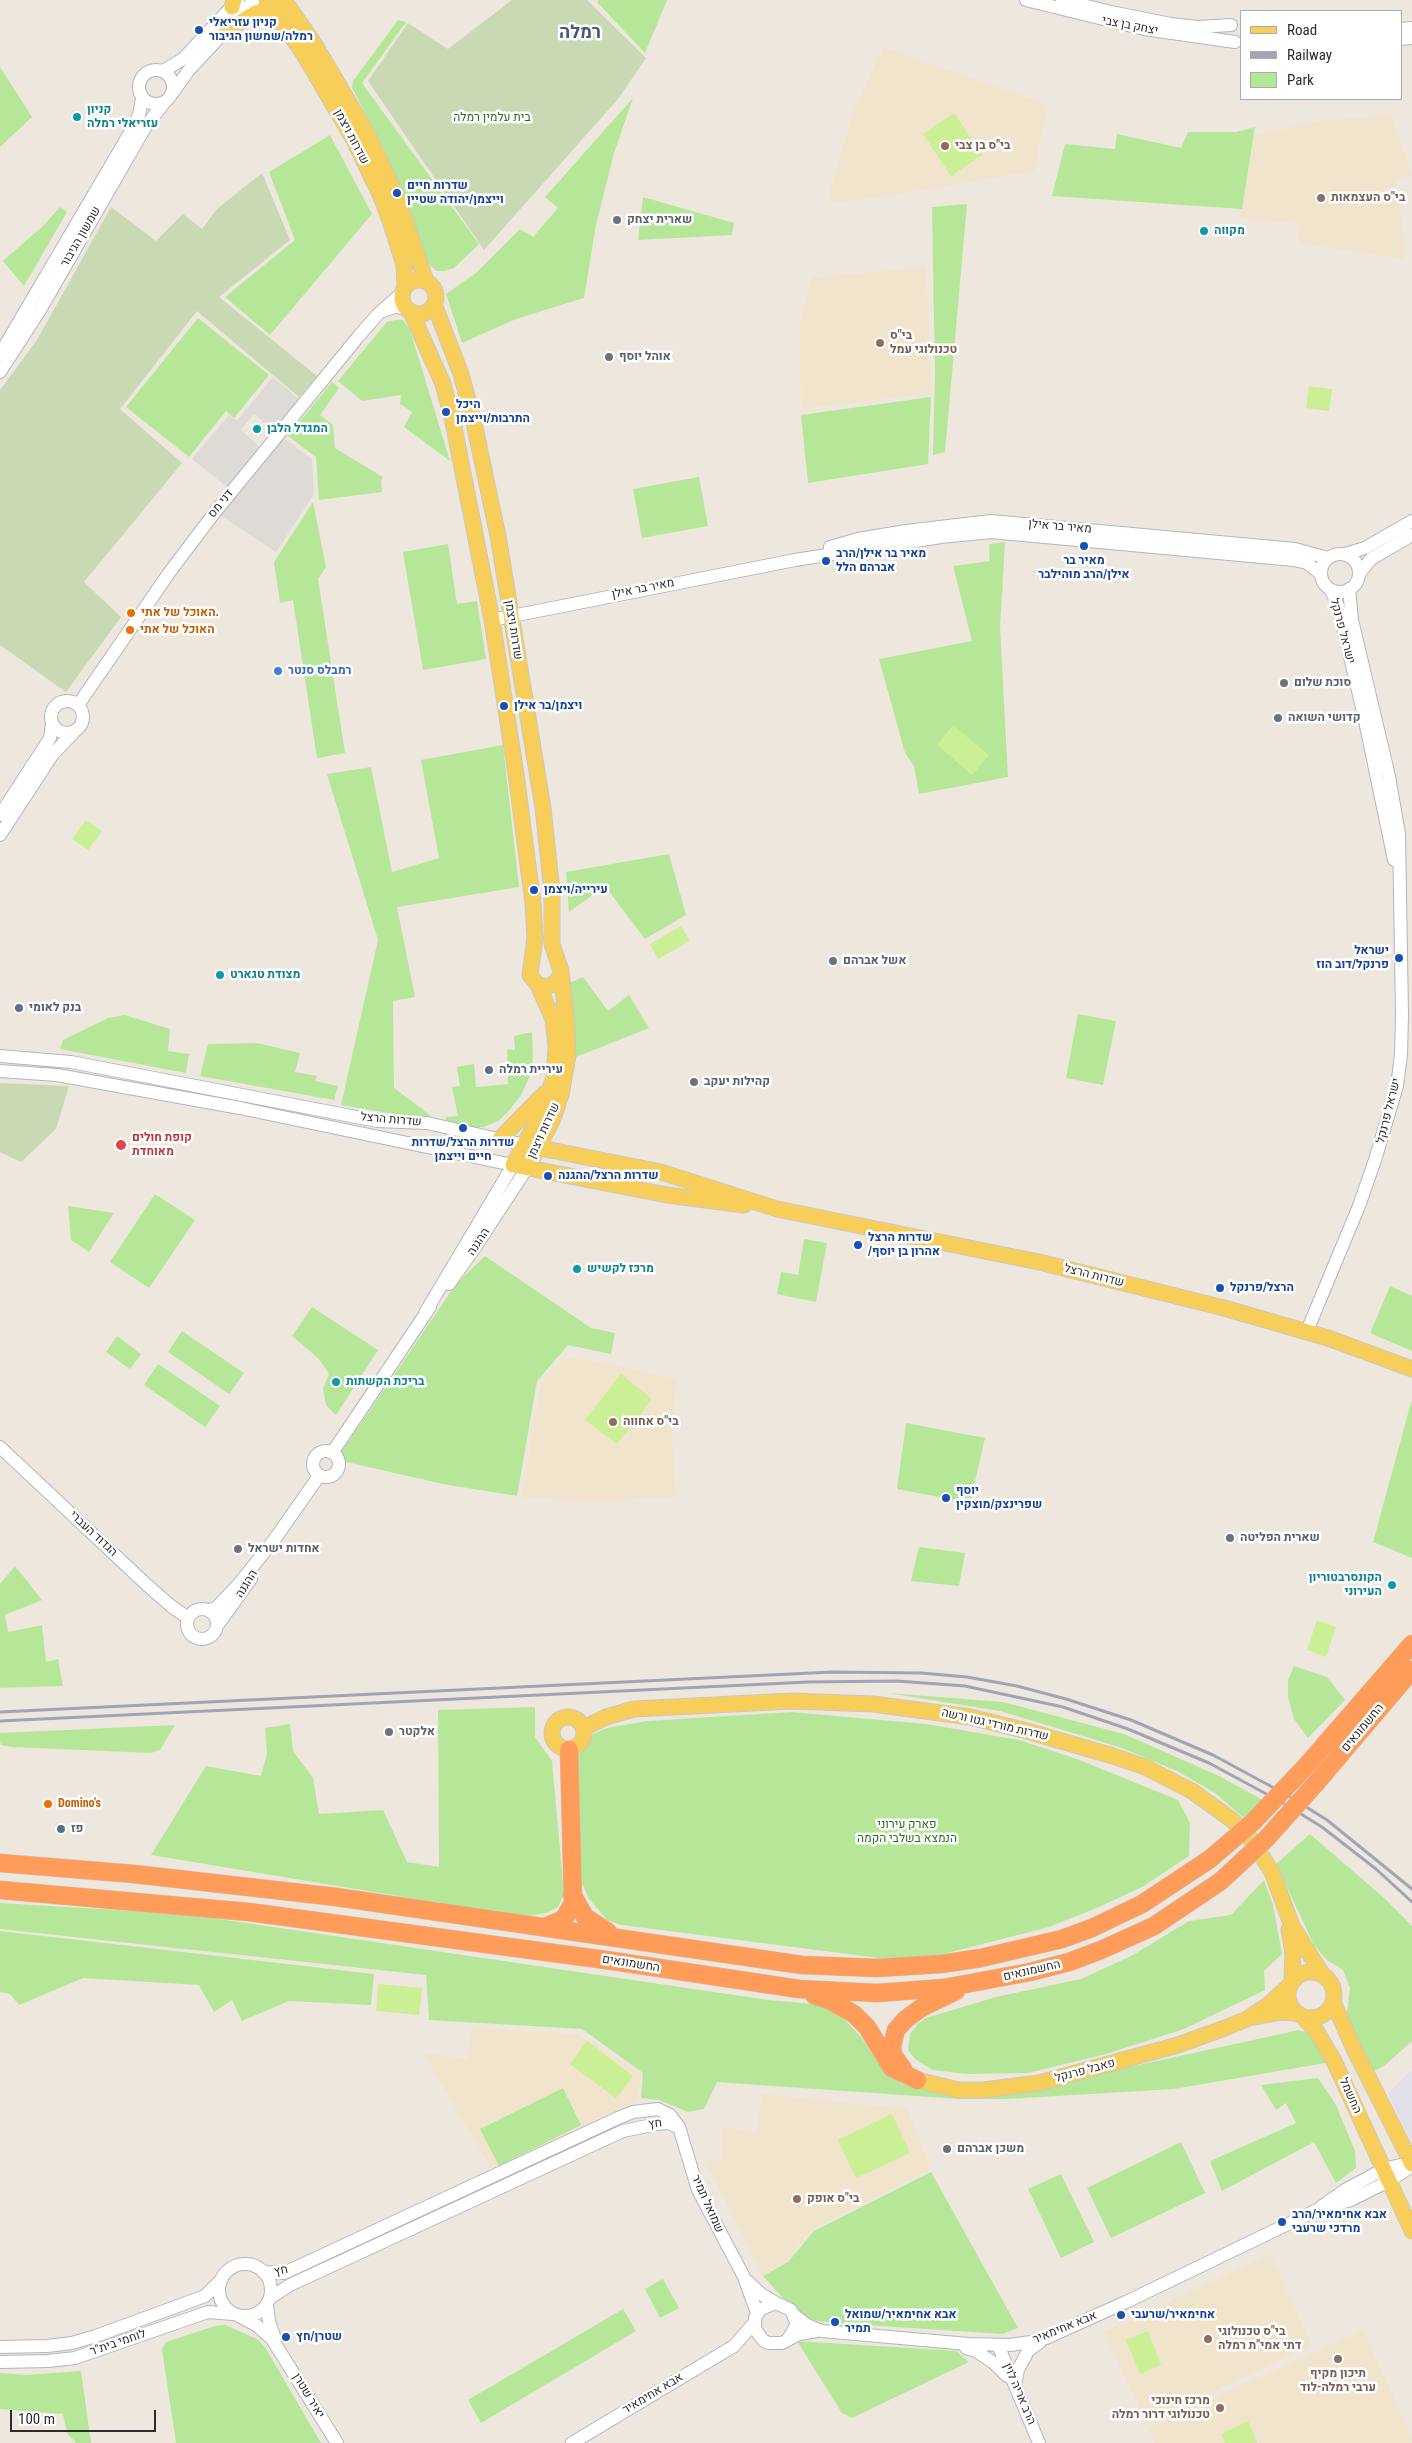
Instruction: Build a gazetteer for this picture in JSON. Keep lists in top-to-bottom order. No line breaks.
{"streets":{"highway":["החשמונאים"],"main road":["שדרות ויצמן","שדרות הרצל","שדרות מורדי גטו ורשה","פאבל פרנקל","החשמל"],"street":["יצחק בן צבי","שמשון הגיבור","דני מס","מאיר בר אילן","ישראל פרנקל","ההגנה","הגדוד העברי","חץ","שמואל תמיר","אבא אחימאיר","לוחמי בית\"ר","הרב אריה לוין","יאיר שטרן"]},"crossings":[["שדרות ויצמן","דני מס"],["שדרות ויצמן","מאיר בר אילן"],["שדרות ויצמן","שדרות הרצל"],["שדרות ויצמן","ההגנה"],["מאיר בר אילן","ישראל פרנקל"],["ישראל פרנקל","שדרות הרצל"],["שדרות הרצל","ההגנה"],["ההגנה","הגדוד העברי"],["שדרות מורדי גטו ורשה","פאבל פרנקל"],["שדרות מורדי גטו ורשה","החשמל"],["פאבל פרנקל","החשמל"],["החשמל","אבא אחימאיר"],["חץ","שמואל תמיר"],["חץ","לוחמי בית\"ר"],["חץ","יאיר שטרן"],["שמואל תמיר","אבא אחימאיר"],["אבא אחימאיר","הרב אריה לוין"],["לוחמי בית\"ר","יאיר שטרן"]],"districts":["רמלה"],"parks":["בית עלמין רמלה","פארק עירוני הנמצא בשלבי הקמה"],"places":["קניון עזריאלי רמלה/שמשון הגיבור","קניון עזריאלי רמלה","בי\"ס בן צבי","שדרות חיים וייצמן/יהודה שטיין","בי\"ס העצמאות","שארית יצחק","מקווה","בי\"ס טכנולוגי עמל","אוהל יוסף","היכל התרבות/וייצמן","המגדל הלבן","מאיר בר אילן/הרב מוהילבר","מאיר בר אילן/הרב אברהם הלל","האוכל של אתי.","האוכל של אתי","רמבלס סנטר","סוכת שלום","ויצמן/בר אילן","קדושי השואה","עירייה/ויצמן","ישראל פרנקל/דוב הוז","אשל אברהם","מצודת טגארט","בנק לאומי","עיריית רמלה","קהילות יעקב","שדרות הרצל/שדרות חיים וייצמן","קופת חולים מאוחדת","שדרות הרצל/ההגנה","שדרות הרצל /אהרון בן יוסף","מרכז לקשיש","הרצל/פרנקל","בריכת הקשתות","בי\"ס אחווה","יוסף שפרינצק/מוצקין","שארית הפליטה","אחדות ישראל","הקונסרבטוריון העירוני","אלקטר","Domino's","פז","משכן אברהם","בי\"ס אופק","אבא אחימאיר/הרב מרדכי שרעבי","אחימאיר/שרעבי","אבא אחימאיר/שמואל תמיר","שטרן/חץ","בי\"ס טכנולוגי דתי אמי\"ת רמלה","תיכון מקיף ערבי רמלה-לוד","מרכז חינוכי טכנולוגי דרור רמלה"],"legend":["Road","Railway","Park"],"scale_bar":"100 m"}
